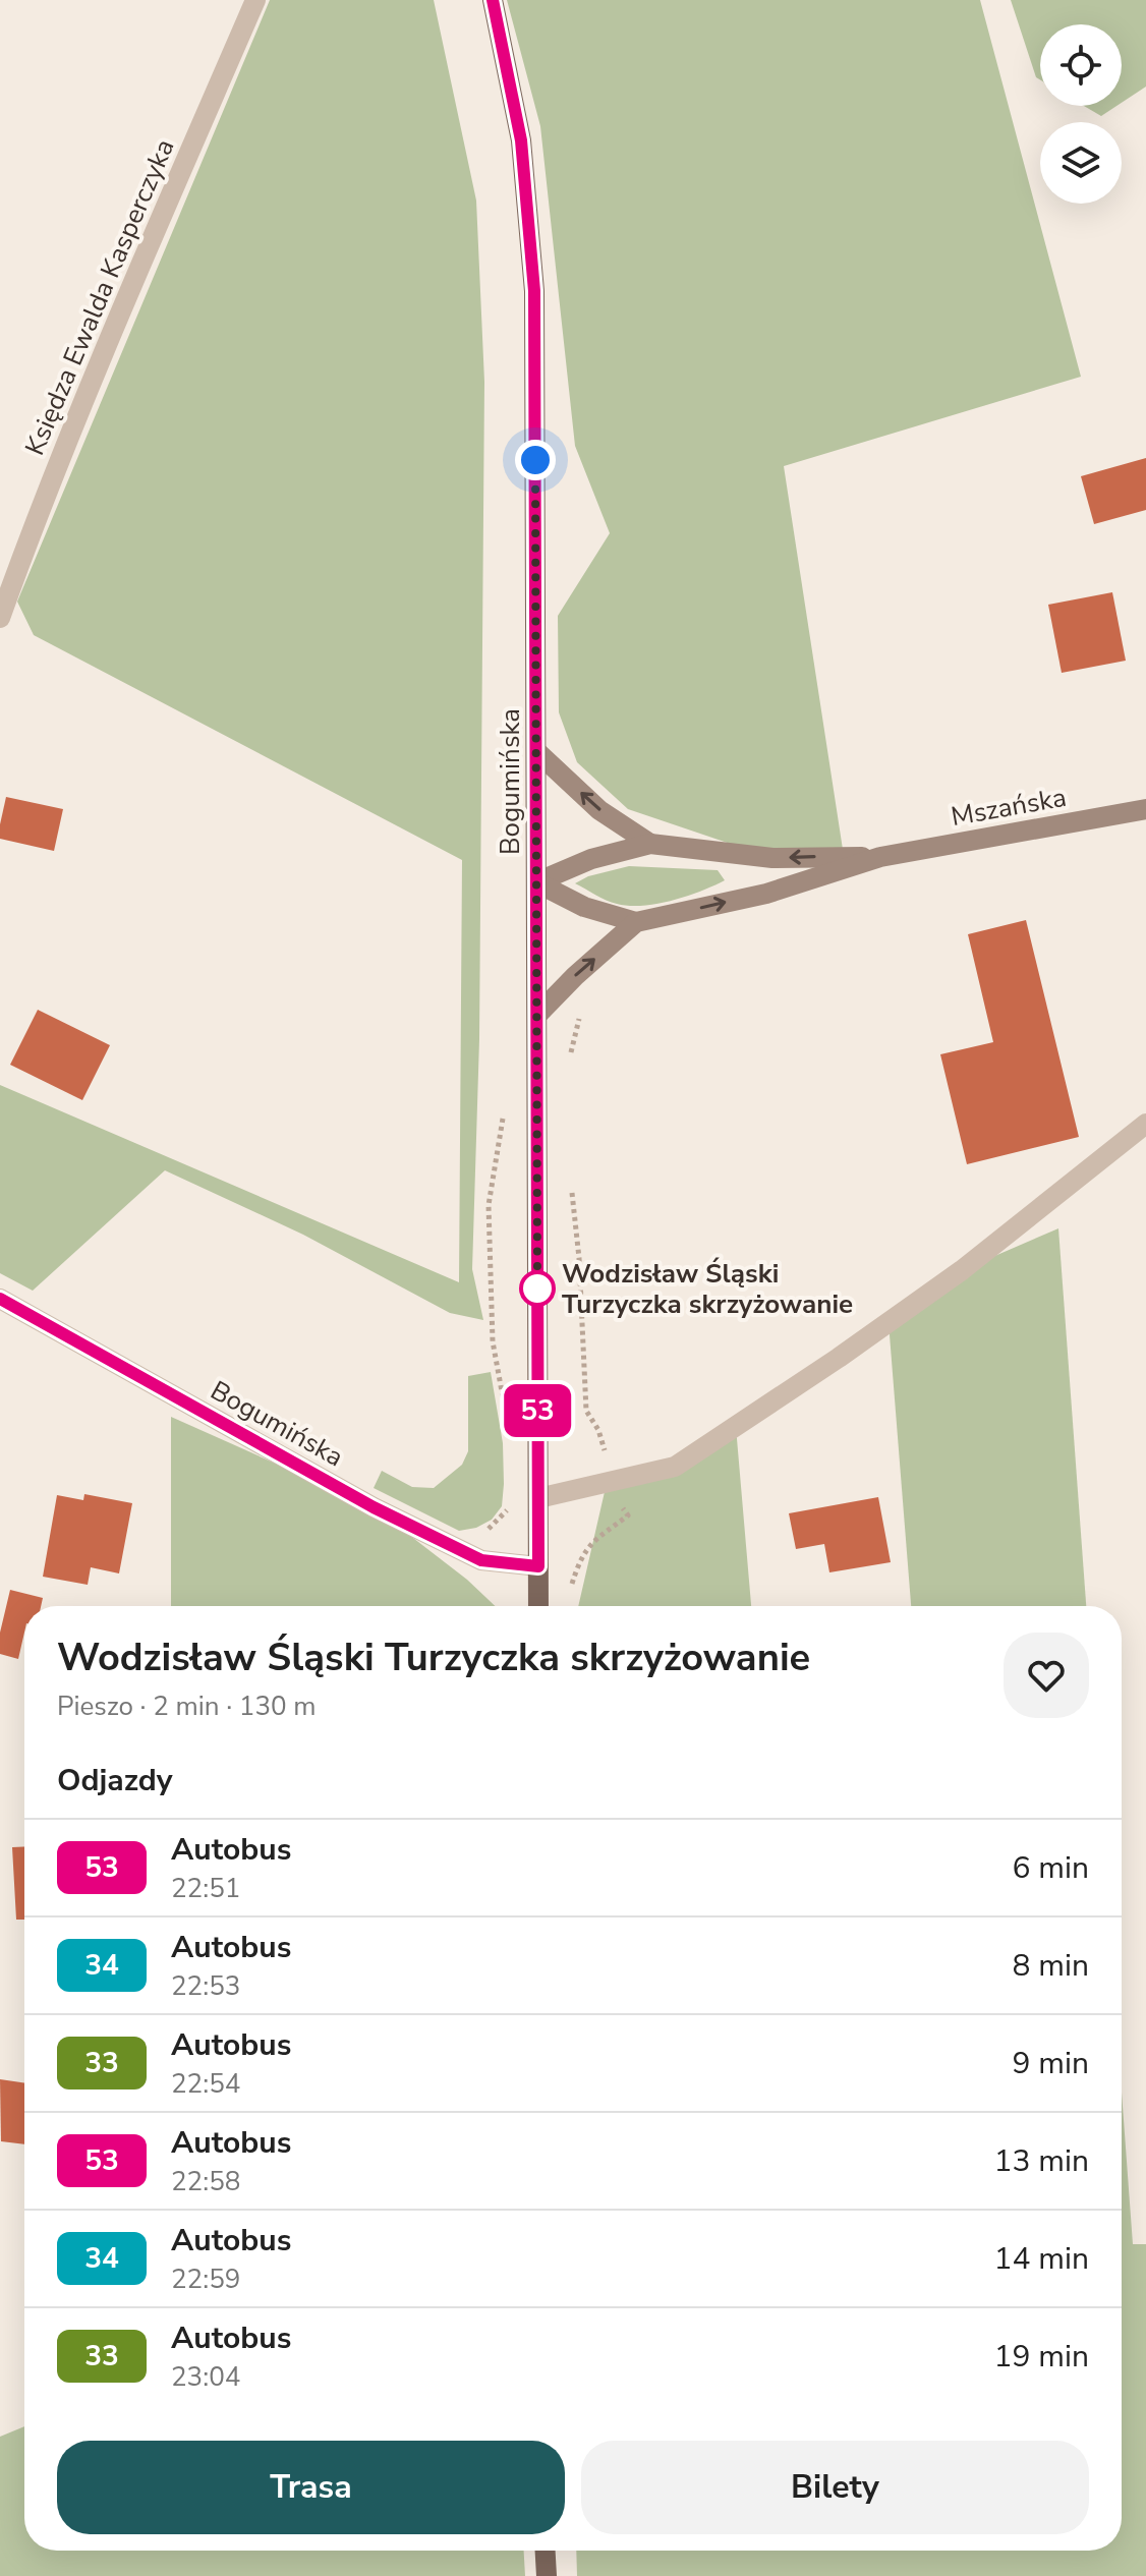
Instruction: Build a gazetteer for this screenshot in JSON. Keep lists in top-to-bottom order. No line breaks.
{"streets":{"main road":["Bogumińska"],"street":["Księdza Ewalda Kasperczyka","Mszańska"]},"places":["Wodzisław Śląski Turzyczka skrzyżowanie"],"lines":["bus line 53"],"page":{"on_map":"53","heading":[["Wodzisław Śląski Turzyczka skrzyżowanie","Pieszo · 2 min · 130 m"],"Odjazdy"],"list":[{"mark":"53","name":"Autobus","note":"22:51","value":"6 min"},{"mark":"34","name":"Autobus","note":"22:53","value":"8 min"},{"mark":"33","name":"Autobus","note":"22:54","value":"9 min"},{"mark":"53","name":"Autobus","note":"22:58","value":"13 min"},{"mark":"34","name":"Autobus","note":"22:59","value":"14 min"},{"mark":"33","name":"Autobus","note":"23:04","value":"19 min"}],"buttons":["Trasa","Bilety"]}}
